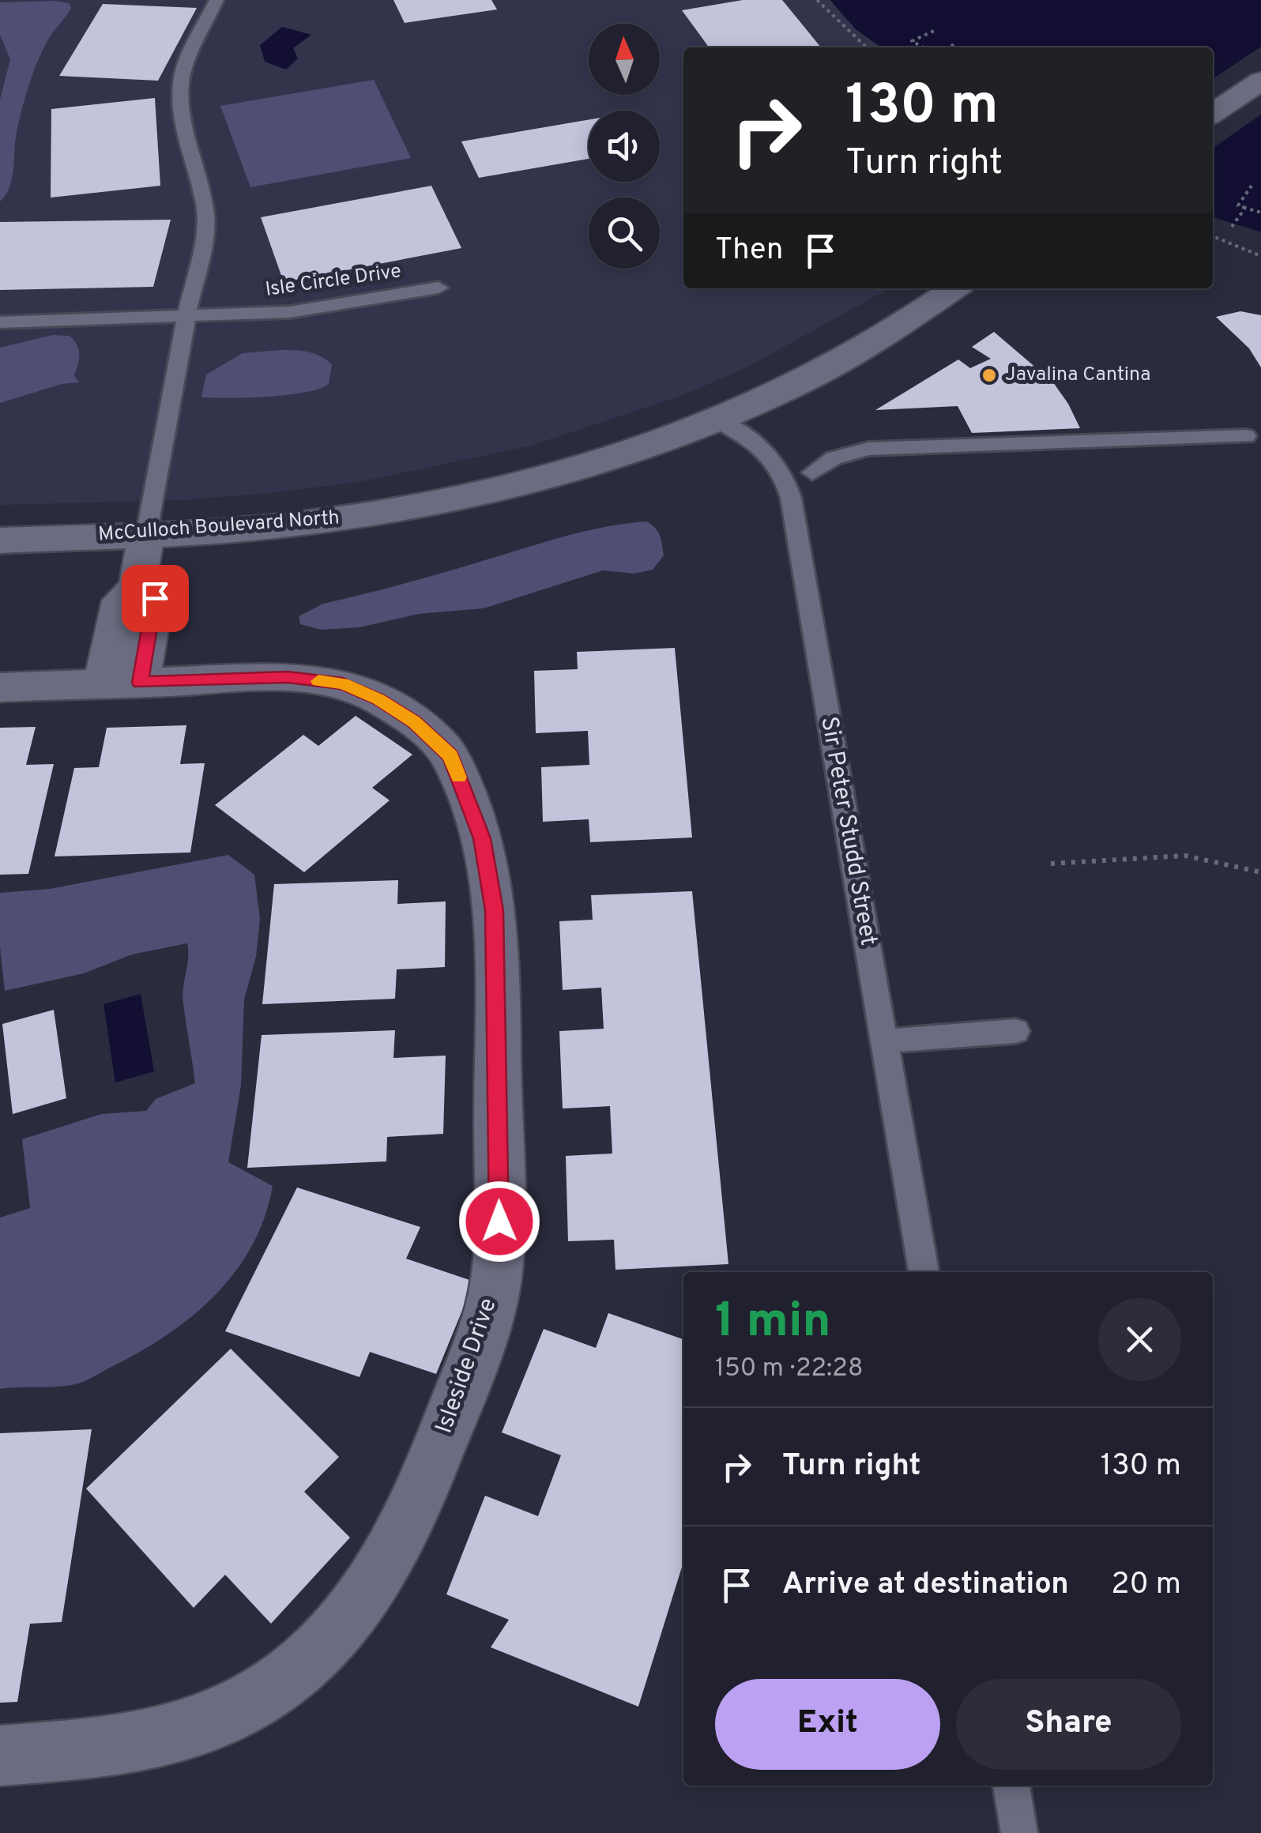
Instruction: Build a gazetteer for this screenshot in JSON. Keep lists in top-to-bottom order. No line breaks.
{"streets":{"street":["McCulloch Boulevard North","Isleside Drive"],"lane":["Isle Circle Drive","Sir Peter Studd Street"]},"crossings":[["McCulloch Boulevard North","Sir Peter Studd Street"]],"places":["Javalina Cantina"],"north":"top","page":{"turn":["130 m","Turn right"],"then":"Then","heading":["1 min","150 m · 22:28"],"list":[{"name":"Turn right","value":"130 m"},{"name":"Arrive at destination","value":"20 m"}],"buttons":["Exit","Share"]}}
